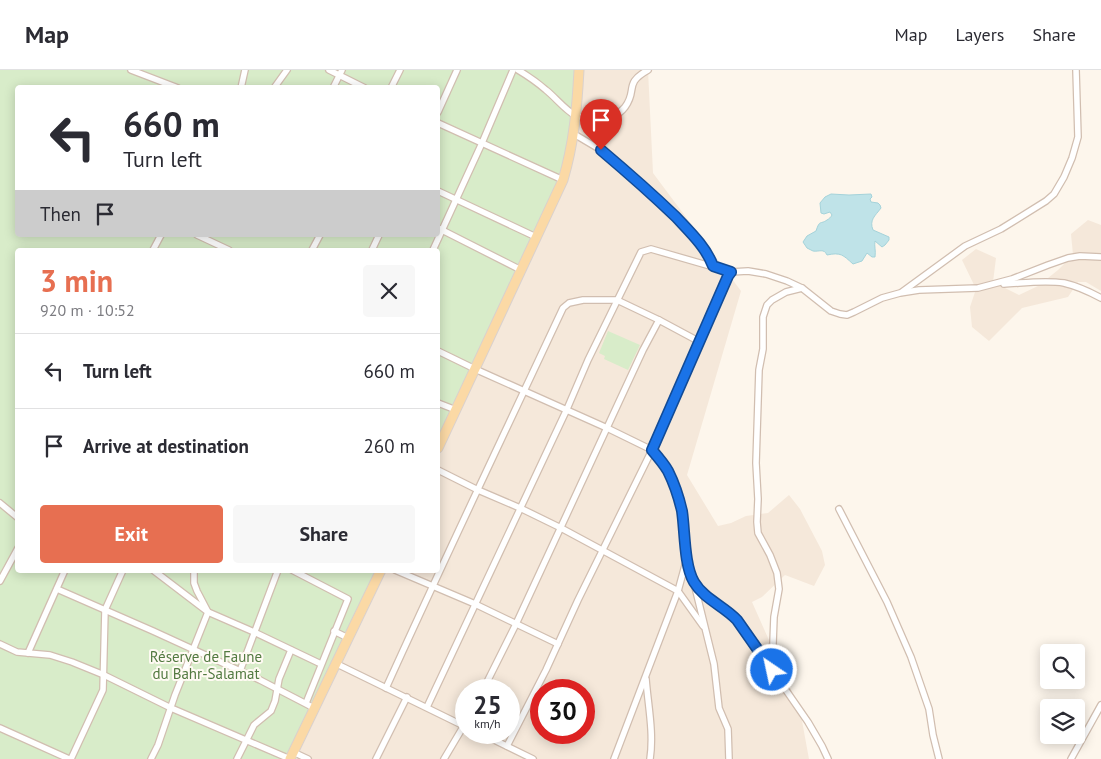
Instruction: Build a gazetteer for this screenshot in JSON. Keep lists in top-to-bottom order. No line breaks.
{"parks":["Réserve de Faune du Bahr-Salamat"],"page":{"header":"Map","nav":["Map","Layers","Share"],"turn":["660 m","Turn left"],"then":"Then","heading":["3 min","920 m · 10:52"],"list":[{"name":"Turn left","value":"660 m"},{"name":"Arrive at destination","value":"260 m"}],"buttons":["Exit","Share"],"speed":"25 km/h","limit":"30"}}
